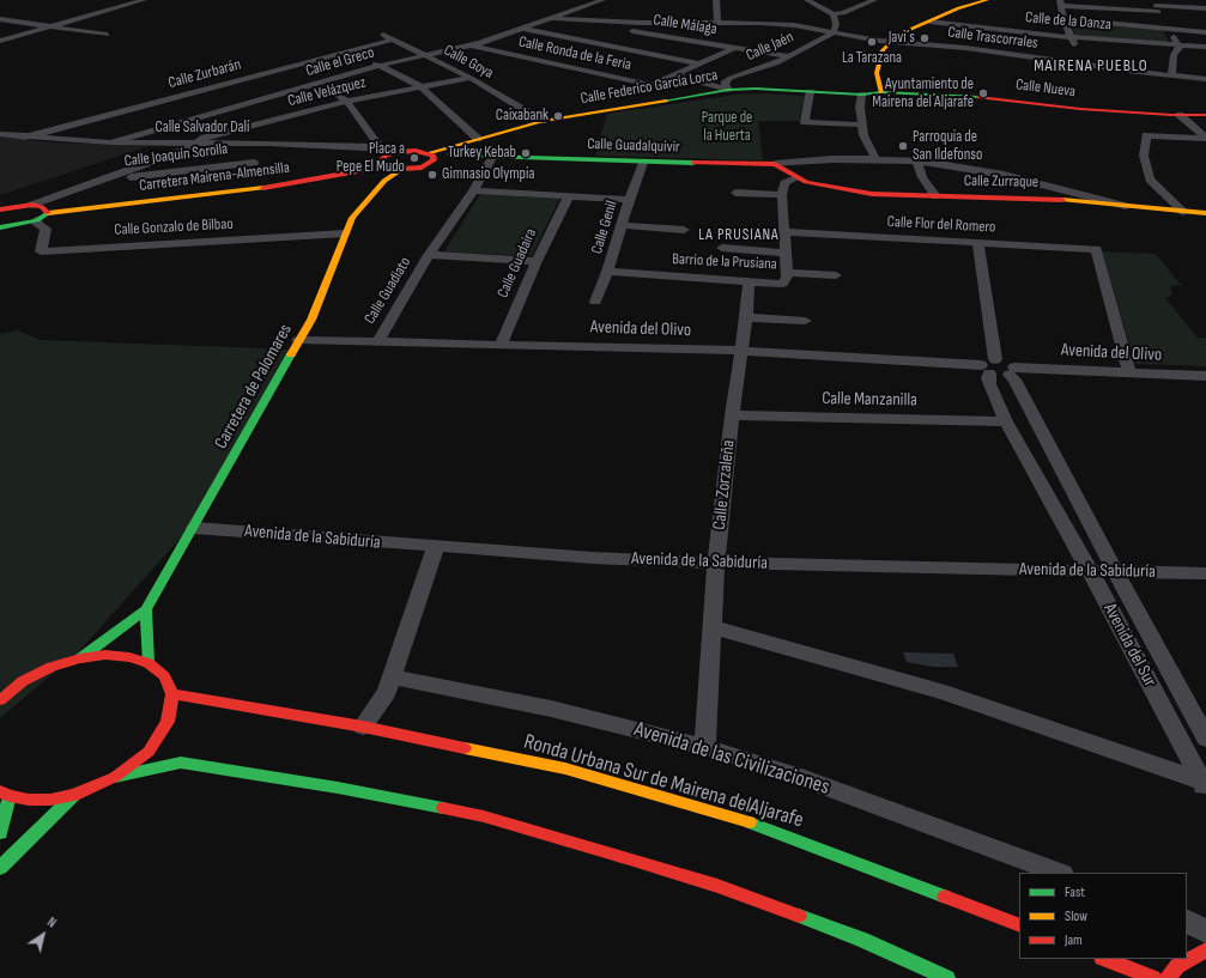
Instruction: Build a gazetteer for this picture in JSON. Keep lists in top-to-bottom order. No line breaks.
{"streets":{"street":["Calle de la Danza","Calle Málaga","Calle Trascorrales","Calle Jaén","Calle Ronda de la Feria","Calle el Greco","Calle Goya","Calle Zurbarán","Calle Federico García Lorca","Calle Nueva","Calle Velázquez","Calle Salvador Dalí","Calle Guadalquivir","Calle Joaquín Sorolla","Carretera Mairena-Almensilla","Calle Zurraque","Calle Flor del Romero","Calle Gonzalo de Bilbao","Calle Genil","Barrio de la Prusiana","Calle Guadaira","Calle Guadiato","Avenida del Olivo","Carretera de Palomares","Calle Manzanilla","Calle Zorzaleña","Avenida de la Sabiduría","Avenida del Sur","Avenida de las Civilizaciones","Ronda Urbana Sur de Mairena delAljarafe"]},"crossings":[["Calle Málaga","Calle Trascorrales"],["Calle Málaga","Calle Jaén"],["Calle Málaga","Calle Ronda de la Feria"],["Calle Málaga","Calle el Greco"],["Calle Trascorrales","Calle Jaén"],["Calle Trascorrales","Calle el Greco"],["Calle Jaén","Calle Federico García Lorca"],["Calle Ronda de la Feria","Calle el Greco"],["Calle el Greco","Calle Goya"],["Calle el Greco","Calle Salvador Dalí"],["Calle Goya","Calle Zurbarán"],["Calle Goya","Calle Federico García Lorca"],["Calle Goya","Calle Velázquez"],["Calle Zurbarán","Calle Salvador Dalí"],["Calle Federico García Lorca","Calle Nueva"],["Calle Federico García Lorca","Calle Guadalquivir"],["Calle Velázquez","Calle Salvador Dalí"],["Calle Velázquez","Calle Joaquín Sorolla"],["Calle Salvador Dalí","Calle Guadalquivir"],["Calle Guadalquivir","Calle Zurraque"],["Calle Guadalquivir","Calle Genil"],["Calle Guadalquivir","Calle Guadiato"],["Calle Flor del Romero","Barrio de la Prusiana"],["Calle Flor del Romero","Avenida del Olivo"],["Calle Flor del Romero","Avenida del Sur"],["Calle Gonzalo de Bilbao","Carretera de Palomares"],["Calle Genil","Barrio de la Prusiana"],["Barrio de la Prusiana","Calle Zorzaleña"],["Calle Guadaira","Calle Guadiato"],["Calle Guadaira","Avenida del Olivo"],["Calle Guadiato","Avenida del Olivo"],["Avenida del Olivo","Carretera de Palomares"],["Avenida del Olivo","Calle Zorzaleña"],["Avenida del Olivo","Avenida del Sur"],["Carretera de Palomares","Avenida de la Sabiduría"],["Calle Manzanilla","Calle Zorzaleña"],["Calle Manzanilla","Avenida del Sur"],["Calle Zorzaleña","Avenida de la Sabiduría"],["Calle Zorzaleña","Avenida de las Civilizaciones"],["Avenida de la Sabiduría","Avenida del Sur"]],"districts":["MAIRENA PUEBLO","LA PRUSIANA"],"parks":["Parque de la Huerta"],"places":["Javi´s","La Tarazana","Ayuntamiento de Mairena del Aljarafe","Caixabank","Parroquia de San Ildefonso","Turkey Kebab","Placa a Pepe El Mudo","Gimnasio Olympia"],"legend":["Fast","Slow","Jam"],"north":"top right"}
